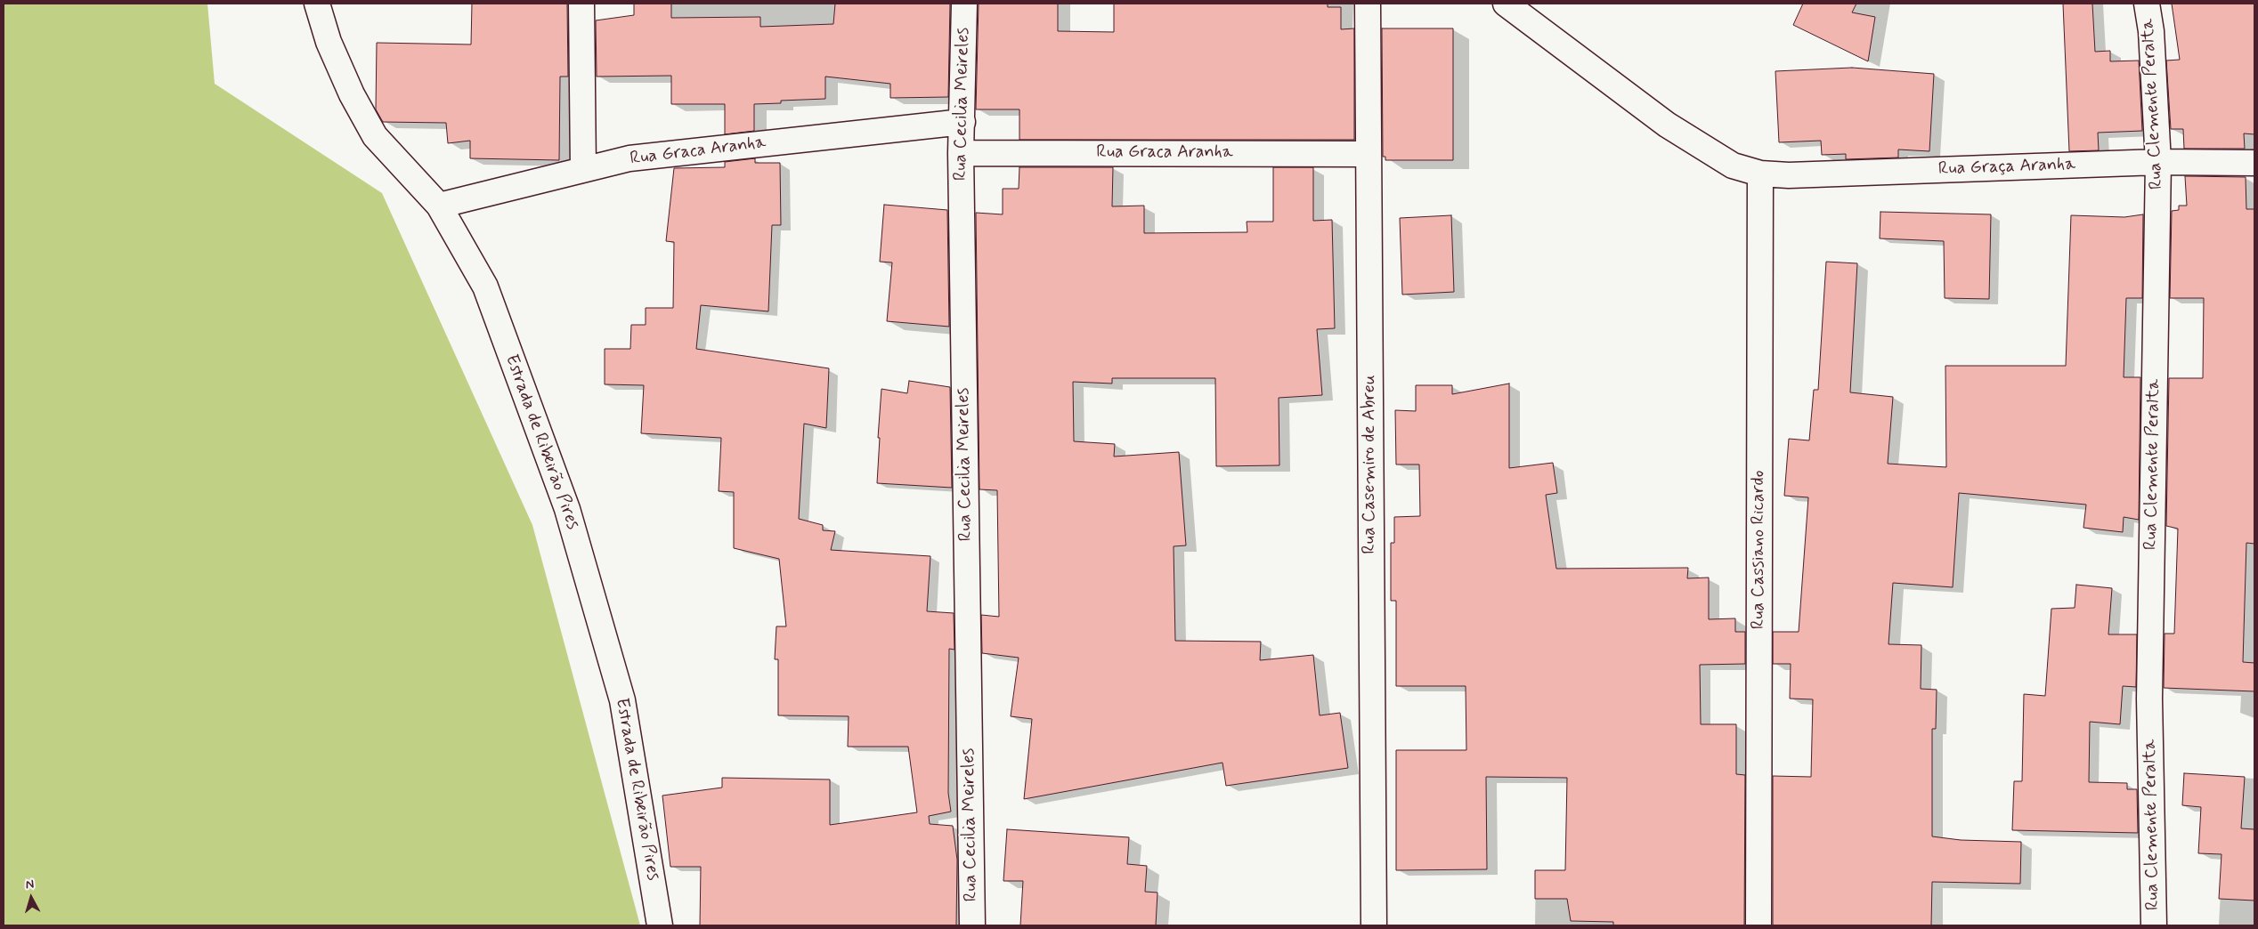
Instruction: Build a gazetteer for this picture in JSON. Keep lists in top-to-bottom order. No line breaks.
{"streets":{"street":["Rua Cecilia Meireles","Rua Clemente Peralta","Rua Graca Aranha","Rua Graça Aranha","Estrada de Ribeirão Pires","Rua Casemiro de Abreu","Rua Cassiano Ricardo"]},"crossings":[["Rua Cecilia Meireles","Rua Graca Aranha"],["Rua Clemente Peralta","Rua Graça Aranha"],["Rua Graca Aranha","Estrada de Ribeirão Pires"],["Rua Graca Aranha","Rua Casemiro de Abreu"],["Rua Graça Aranha","Rua Cassiano Ricardo"]],"north":"top"}
